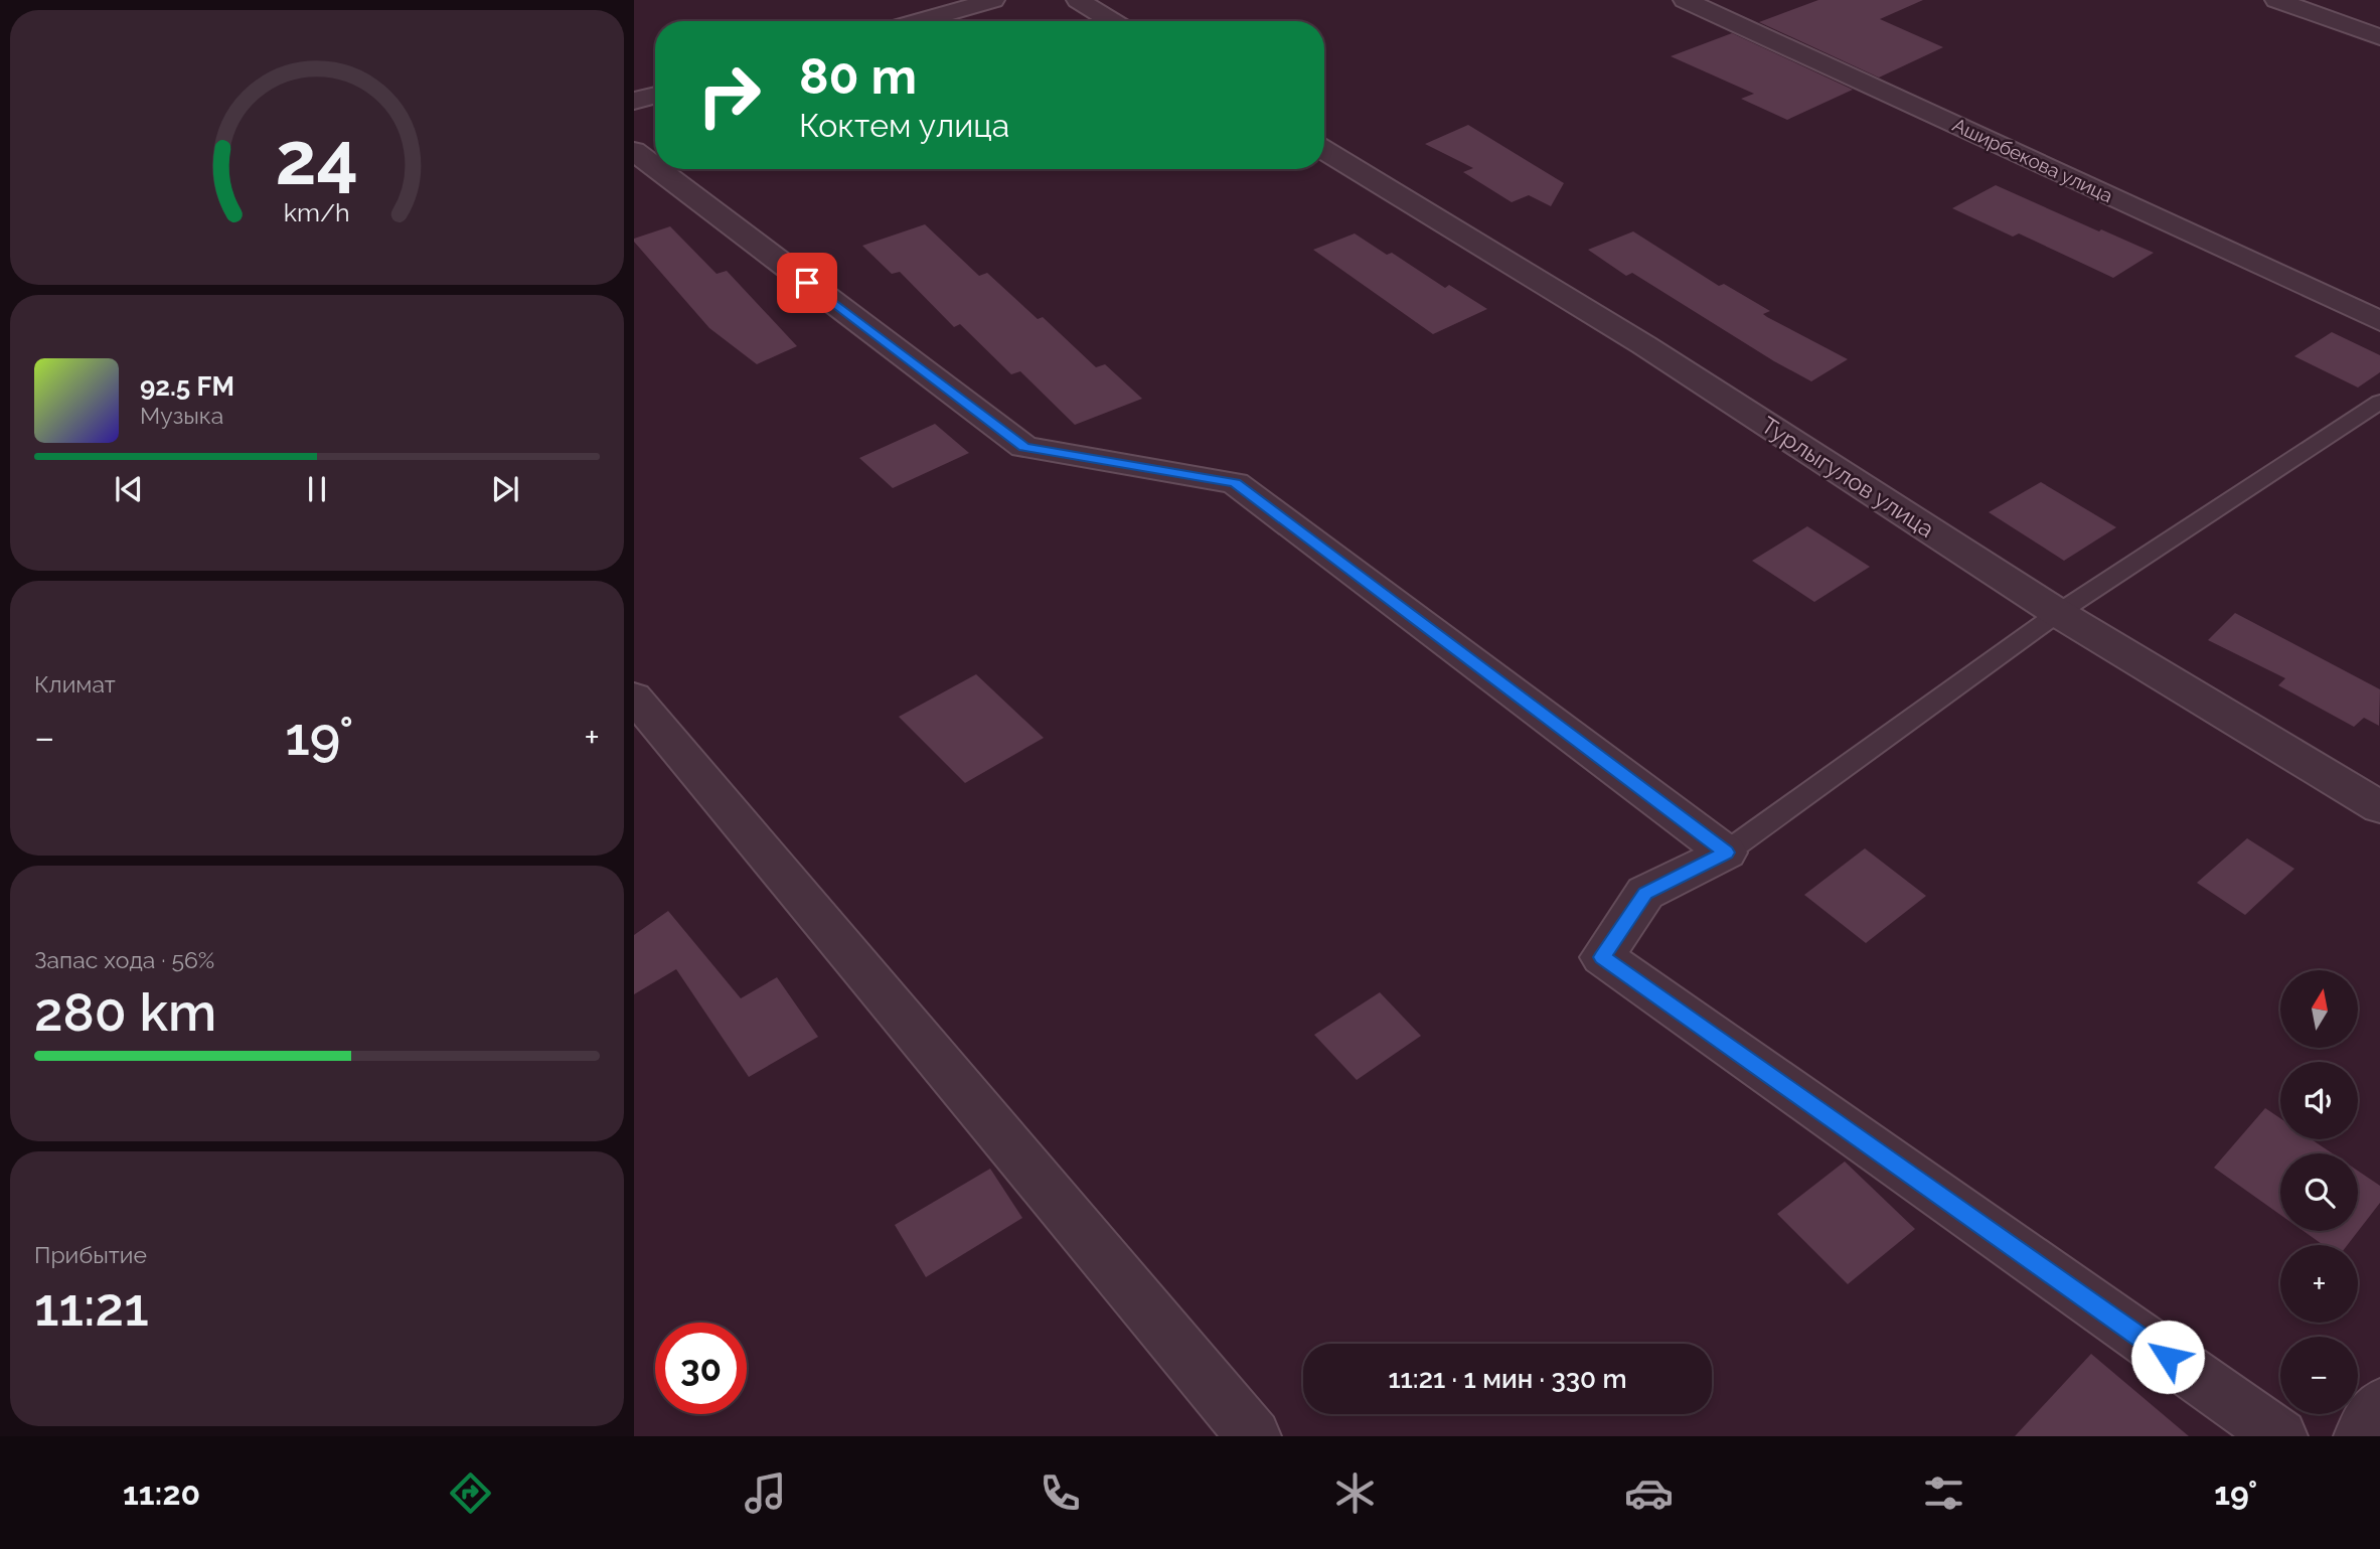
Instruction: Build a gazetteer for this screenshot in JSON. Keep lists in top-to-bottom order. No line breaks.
{"streets":{"street":["Аширбекова улица","Турлыгулов улица"]},"north":"top","page":{"turn":["80 m","Коктем улица"],"song":["92.5 FM","Музыка"],"tile":["Климат",["Запас хода · 56%","280 km"],["Прибытие","11:21"]],"heat":["−","19°","+"],"map_buttons":["+","−"],"limit":"30","trip":"11:21 · 1 мин · 330 m","tabs":["11:20","19°"],"gauge":["24","km/h"]}}
